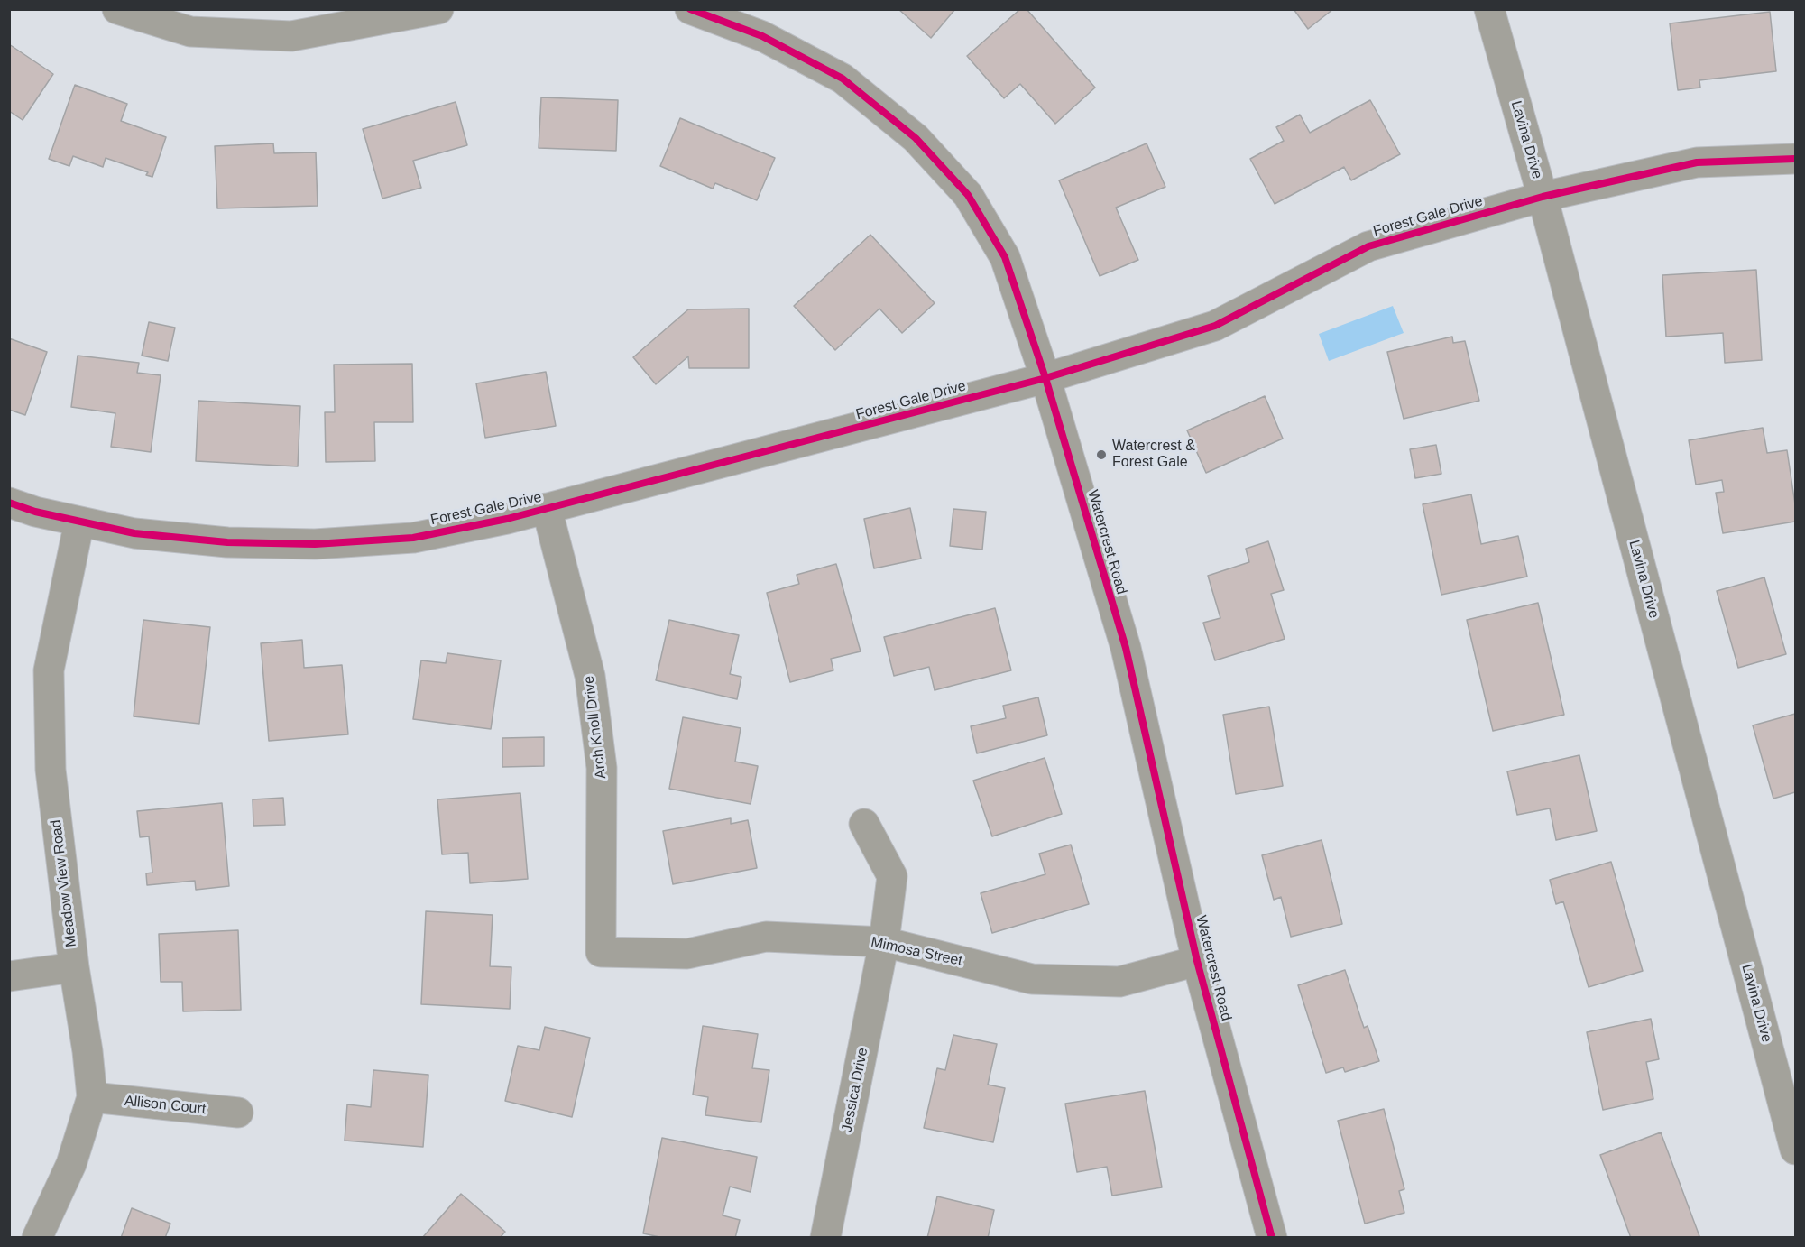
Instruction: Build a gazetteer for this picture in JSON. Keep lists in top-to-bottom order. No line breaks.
{"streets":{"street":["Lavina Drive","Forest Gale Drive","Watercrest Road","Arch Knoll Drive","Meadow View Road","Mimosa Street","Jessica Drive","Allison Court"]},"crossings":[["Lavina Drive","Forest Gale Drive"],["Forest Gale Drive","Watercrest Road"],["Forest Gale Drive","Arch Knoll Drive"],["Forest Gale Drive","Meadow View Road"],["Watercrest Road","Mimosa Street"],["Arch Knoll Drive","Mimosa Street"],["Meadow View Road","Allison Court"],["Mimosa Street","Jessica Drive"]],"places":["Watercrest & Forest Gale"]}
